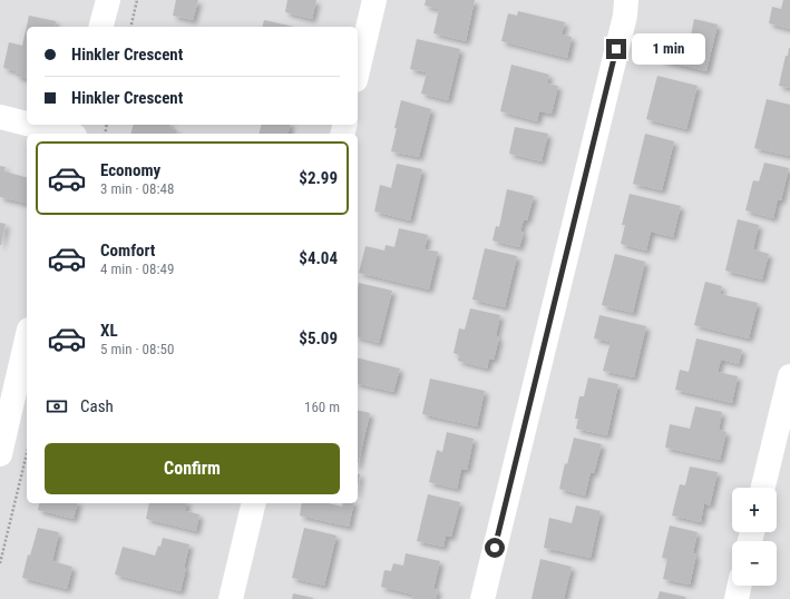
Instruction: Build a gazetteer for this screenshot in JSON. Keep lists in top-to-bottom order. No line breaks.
{"page":{"banner":["Hinkler Crescent","Hinkler Crescent"],"bubble":"1 min","list":[{"name":"Economy","note":"3 min · 08:48","value":"$2.99"},{"name":"Comfort","note":"4 min · 08:49","value":"$4.04"},{"name":"XL","note":"5 min · 08:50","value":"$5.09"}],"pay":["Cash","160 m"],"buttons":"Confirm","map_buttons":["+","−"]}}
